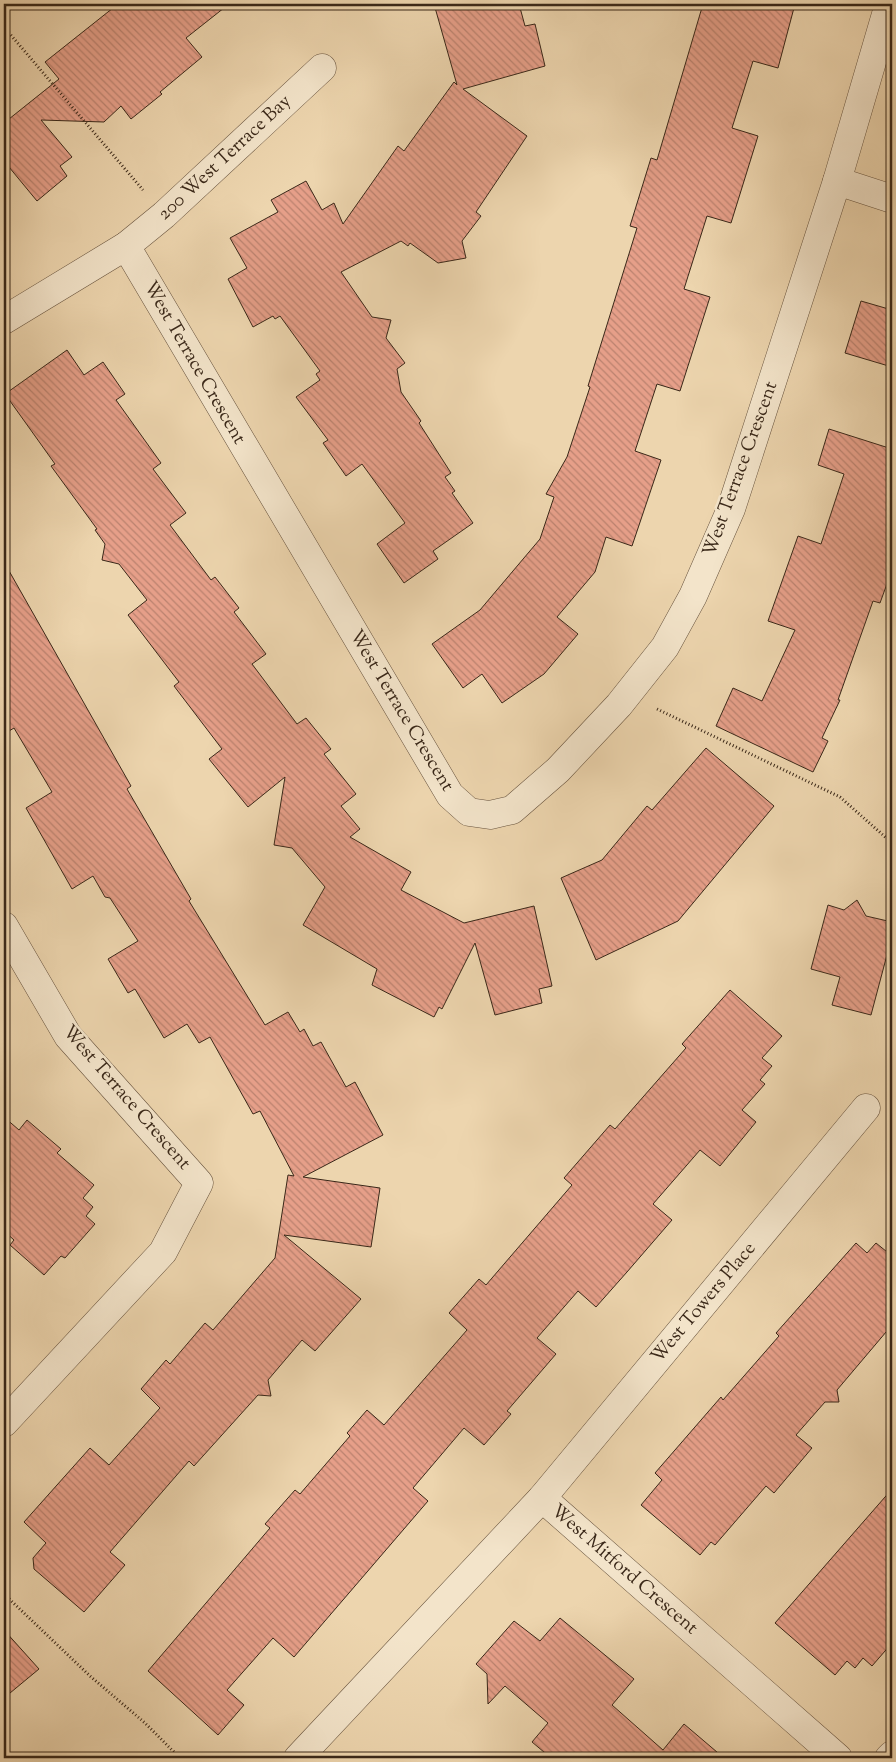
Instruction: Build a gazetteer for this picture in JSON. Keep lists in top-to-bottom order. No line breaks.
{"streets":{"street":["200 West Terrace Bay","West Terrace Crescent","West Towers Place","West Mitford Crescent"]},"crossings":[["200 West Terrace Bay","West Terrace Crescent"],["West Towers Place","West Mitford Crescent"]]}
